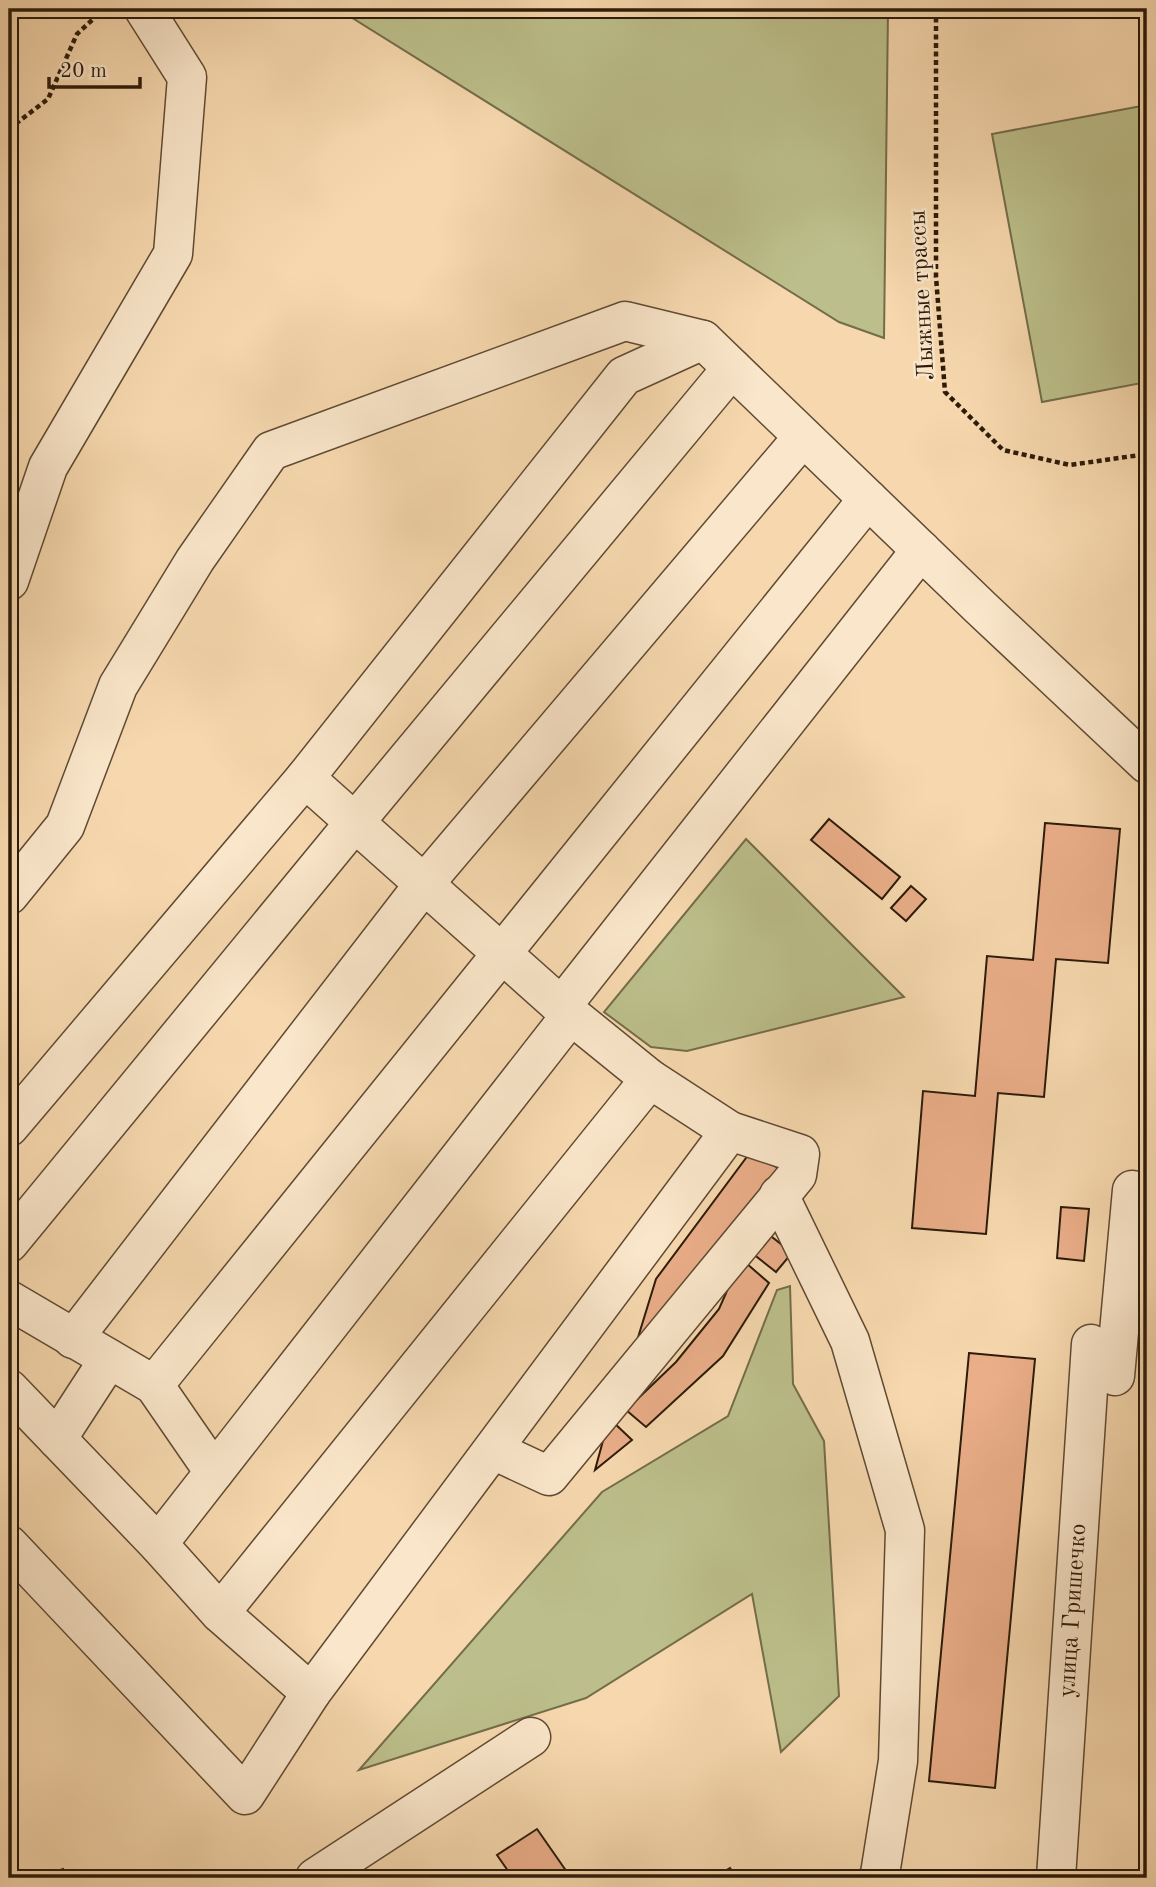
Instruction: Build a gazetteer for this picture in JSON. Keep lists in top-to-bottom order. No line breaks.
{"streets":{"street":["улица Гришечко"],"path":["Лыжные трассы"]},"scale_bar":"20 m"}
